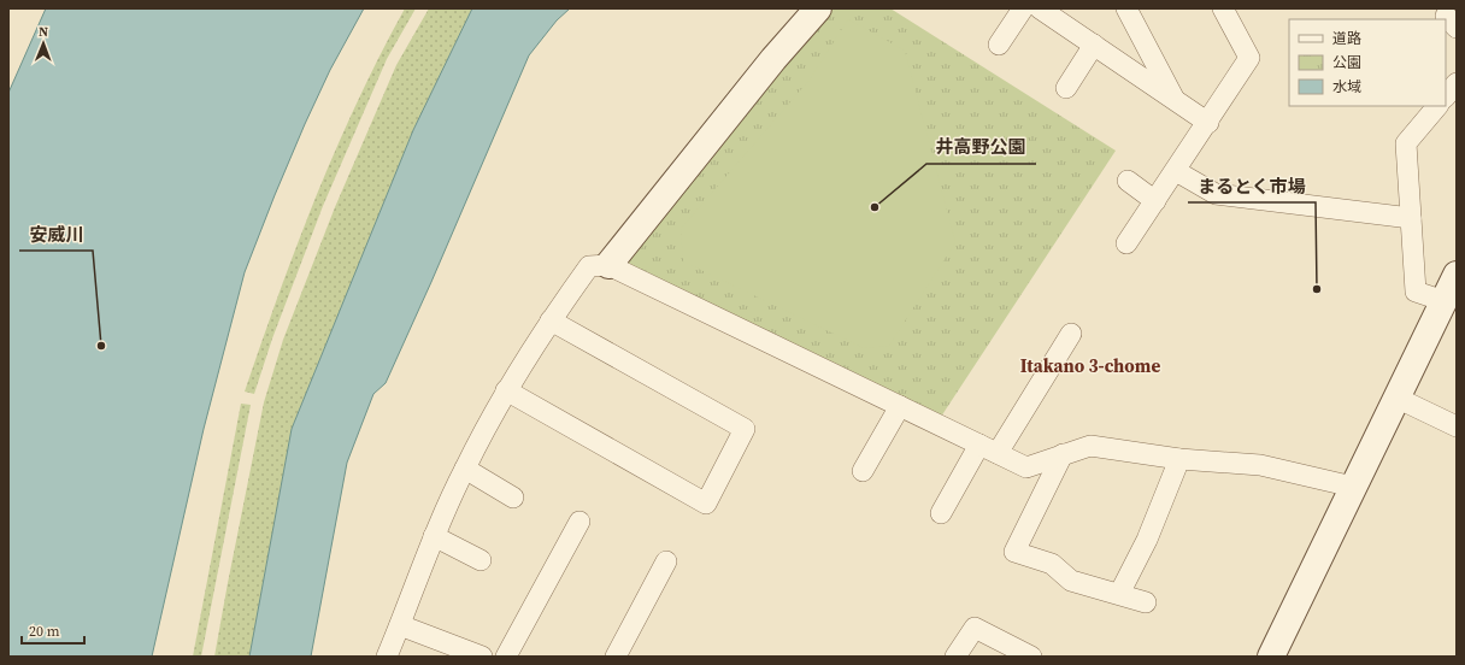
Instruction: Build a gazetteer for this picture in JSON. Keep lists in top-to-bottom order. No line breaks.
{"districts":["Itakano 3-chome"],"places":["井高野公園","まるとく市場","安威川"],"legend":["道路","公園","水域"],"scale_bar":"20 m","north":"top"}
